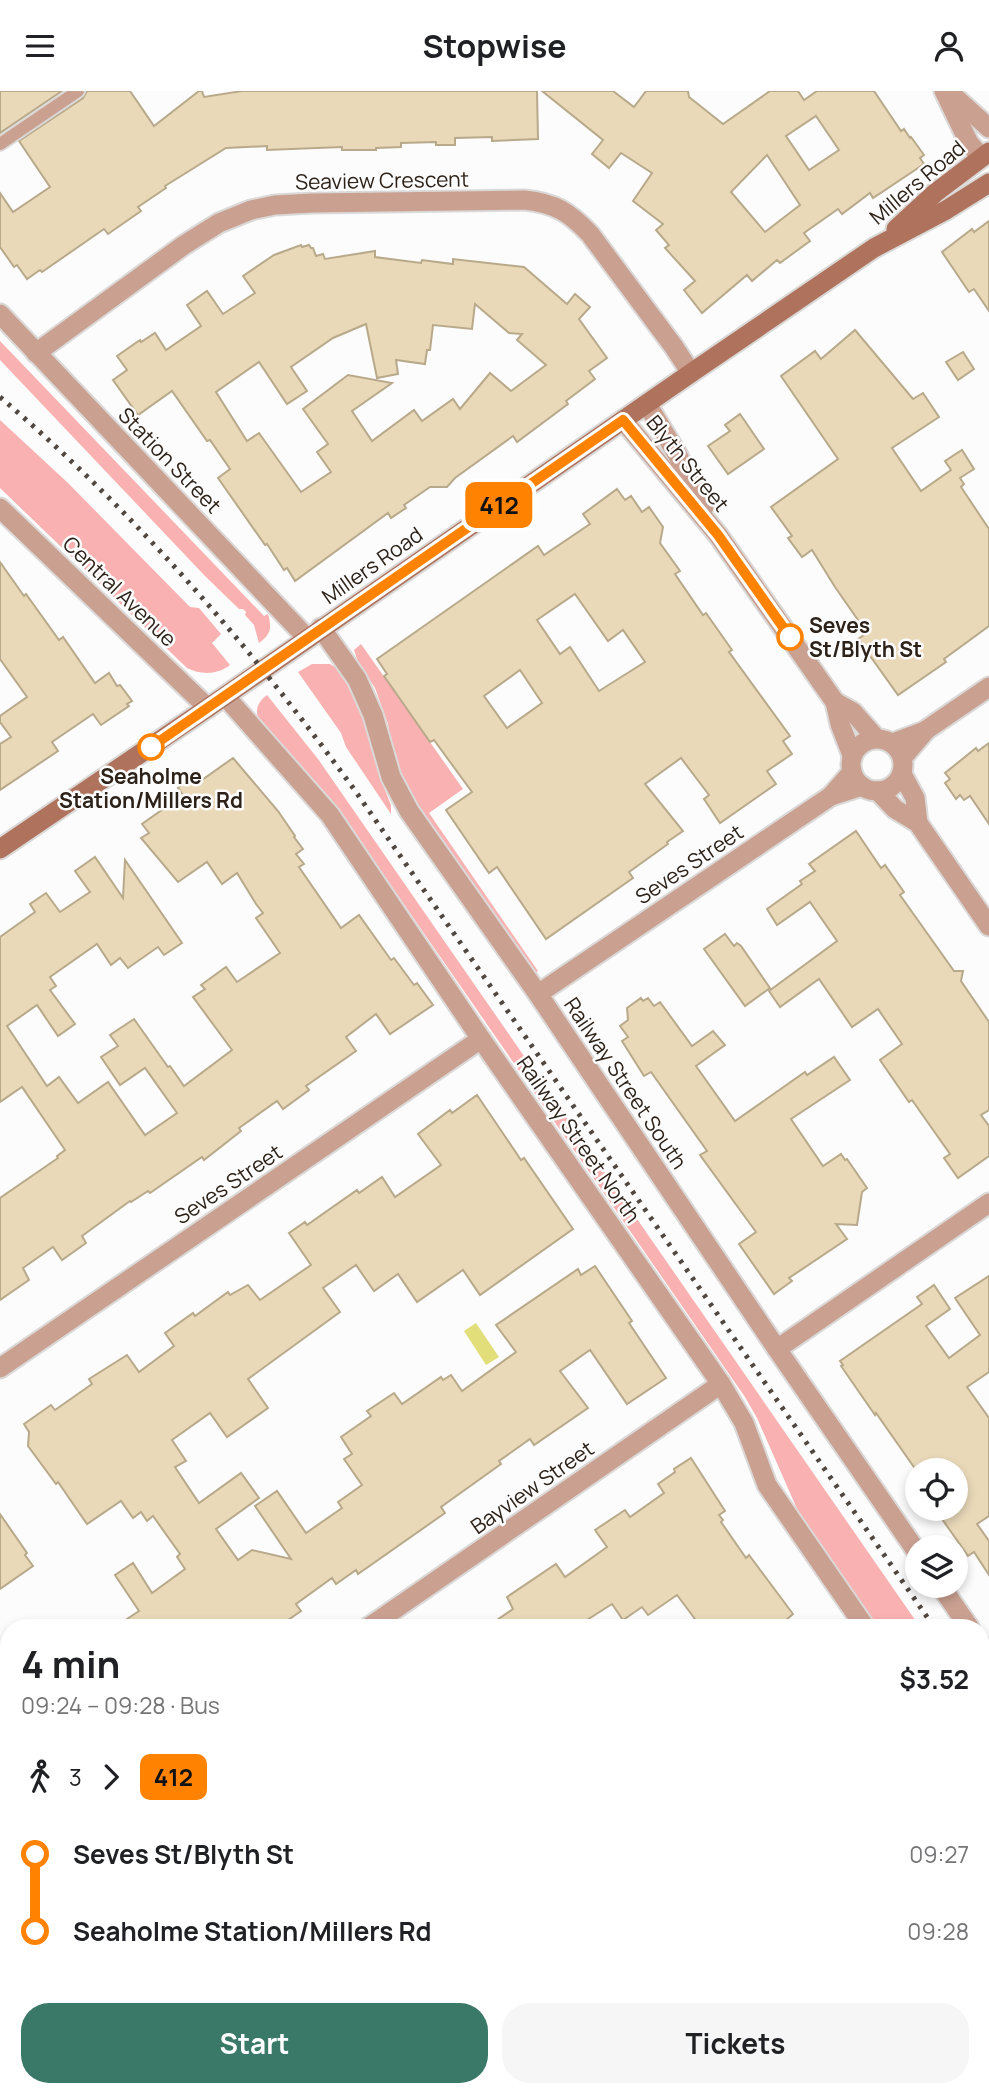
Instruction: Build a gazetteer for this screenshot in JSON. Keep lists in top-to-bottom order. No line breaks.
{"streets":{"main road":["Millers Road"],"street":["Seaview Crescent","Station Street","Blyth Street","Central Avenue","Seves Street","Railway Street South","Railway Street North","Bayview Street"]},"crossings":[["Seaview Crescent","Millers Road"],["Seaview Crescent","Station Street"],["Millers Road","Station Street"],["Millers Road","Blyth Street"],["Millers Road","Central Avenue"],["Millers Road","Railway Street South"],["Millers Road","Railway Street North"],["Station Street","Railway Street South"],["Blyth Street","Seves Street"],["Seves Street","Railway Street South"],["Seves Street","Railway Street North"],["Railway Street North","Bayview Street"]],"places":["Seves St/Blyth St","Seaholme Station/Millers Rd"],"lines":["bus line 412"],"page":{"header":"Stopwise","on_map":"412","heading":["4 min","09:24 – 09:28 · Bus","$3.52"],"legs":["3","412"],"list":[{"name":"Seves St/Blyth St","value":"09:27"},{"name":"Seaholme Station/Millers Rd","value":"09:28"}],"buttons":["Start","Tickets"]}}
